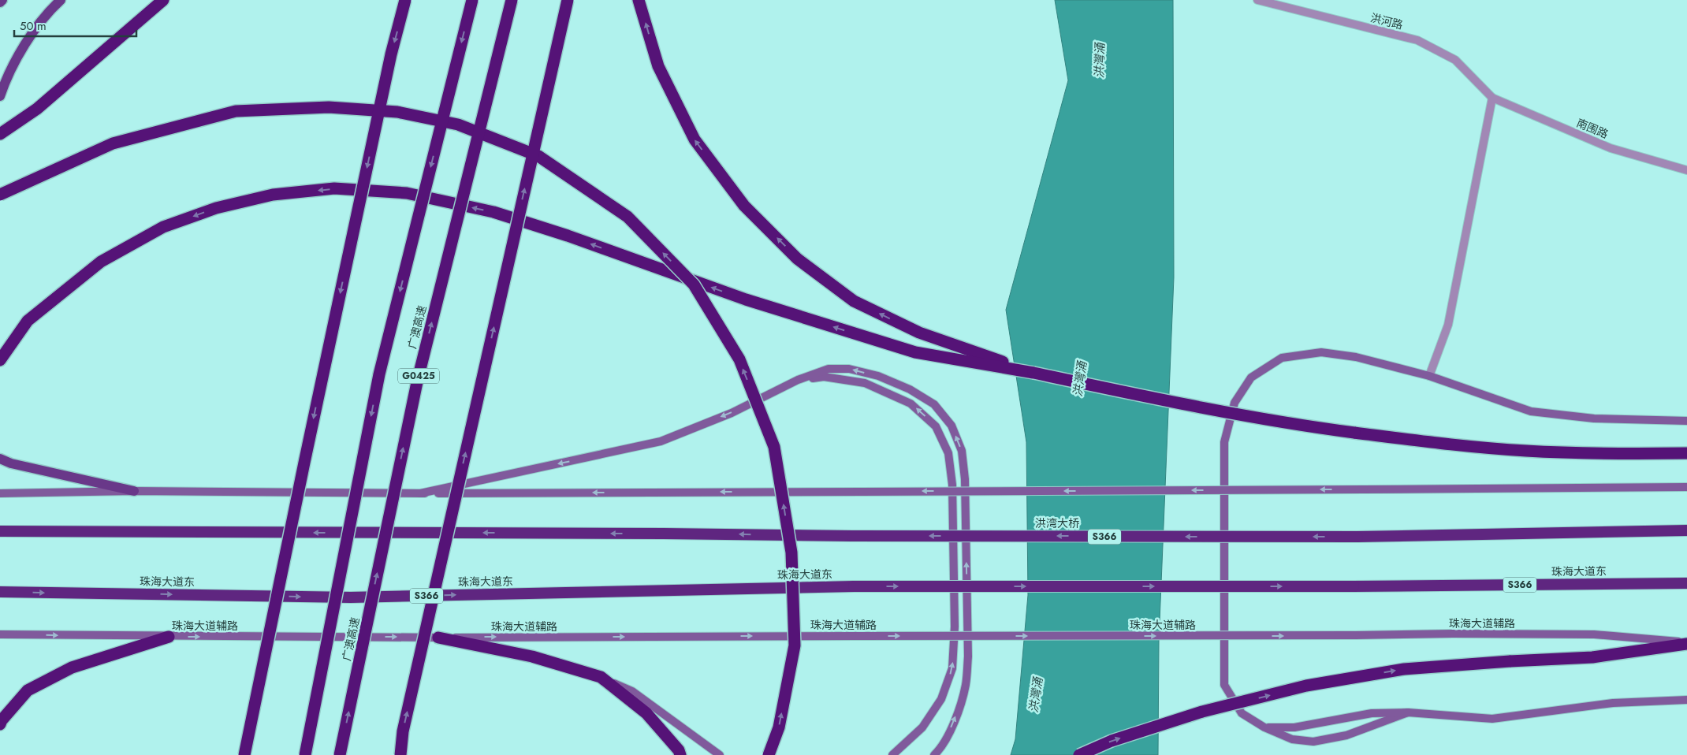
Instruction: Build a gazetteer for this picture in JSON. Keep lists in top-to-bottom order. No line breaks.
{"streets":{"highway":["广澳高速","G0425","洪湾大桥","S366","珠海大道东"],"main road":["珠海大道辅路"],"street":["洪河路","南围路"]},"crossings":[["洪河路","南围路"]],"one_way":["洪湾大桥","珠海大道辅路"],"water":["洪灣涌"],"scale_bar":"50 m"}
